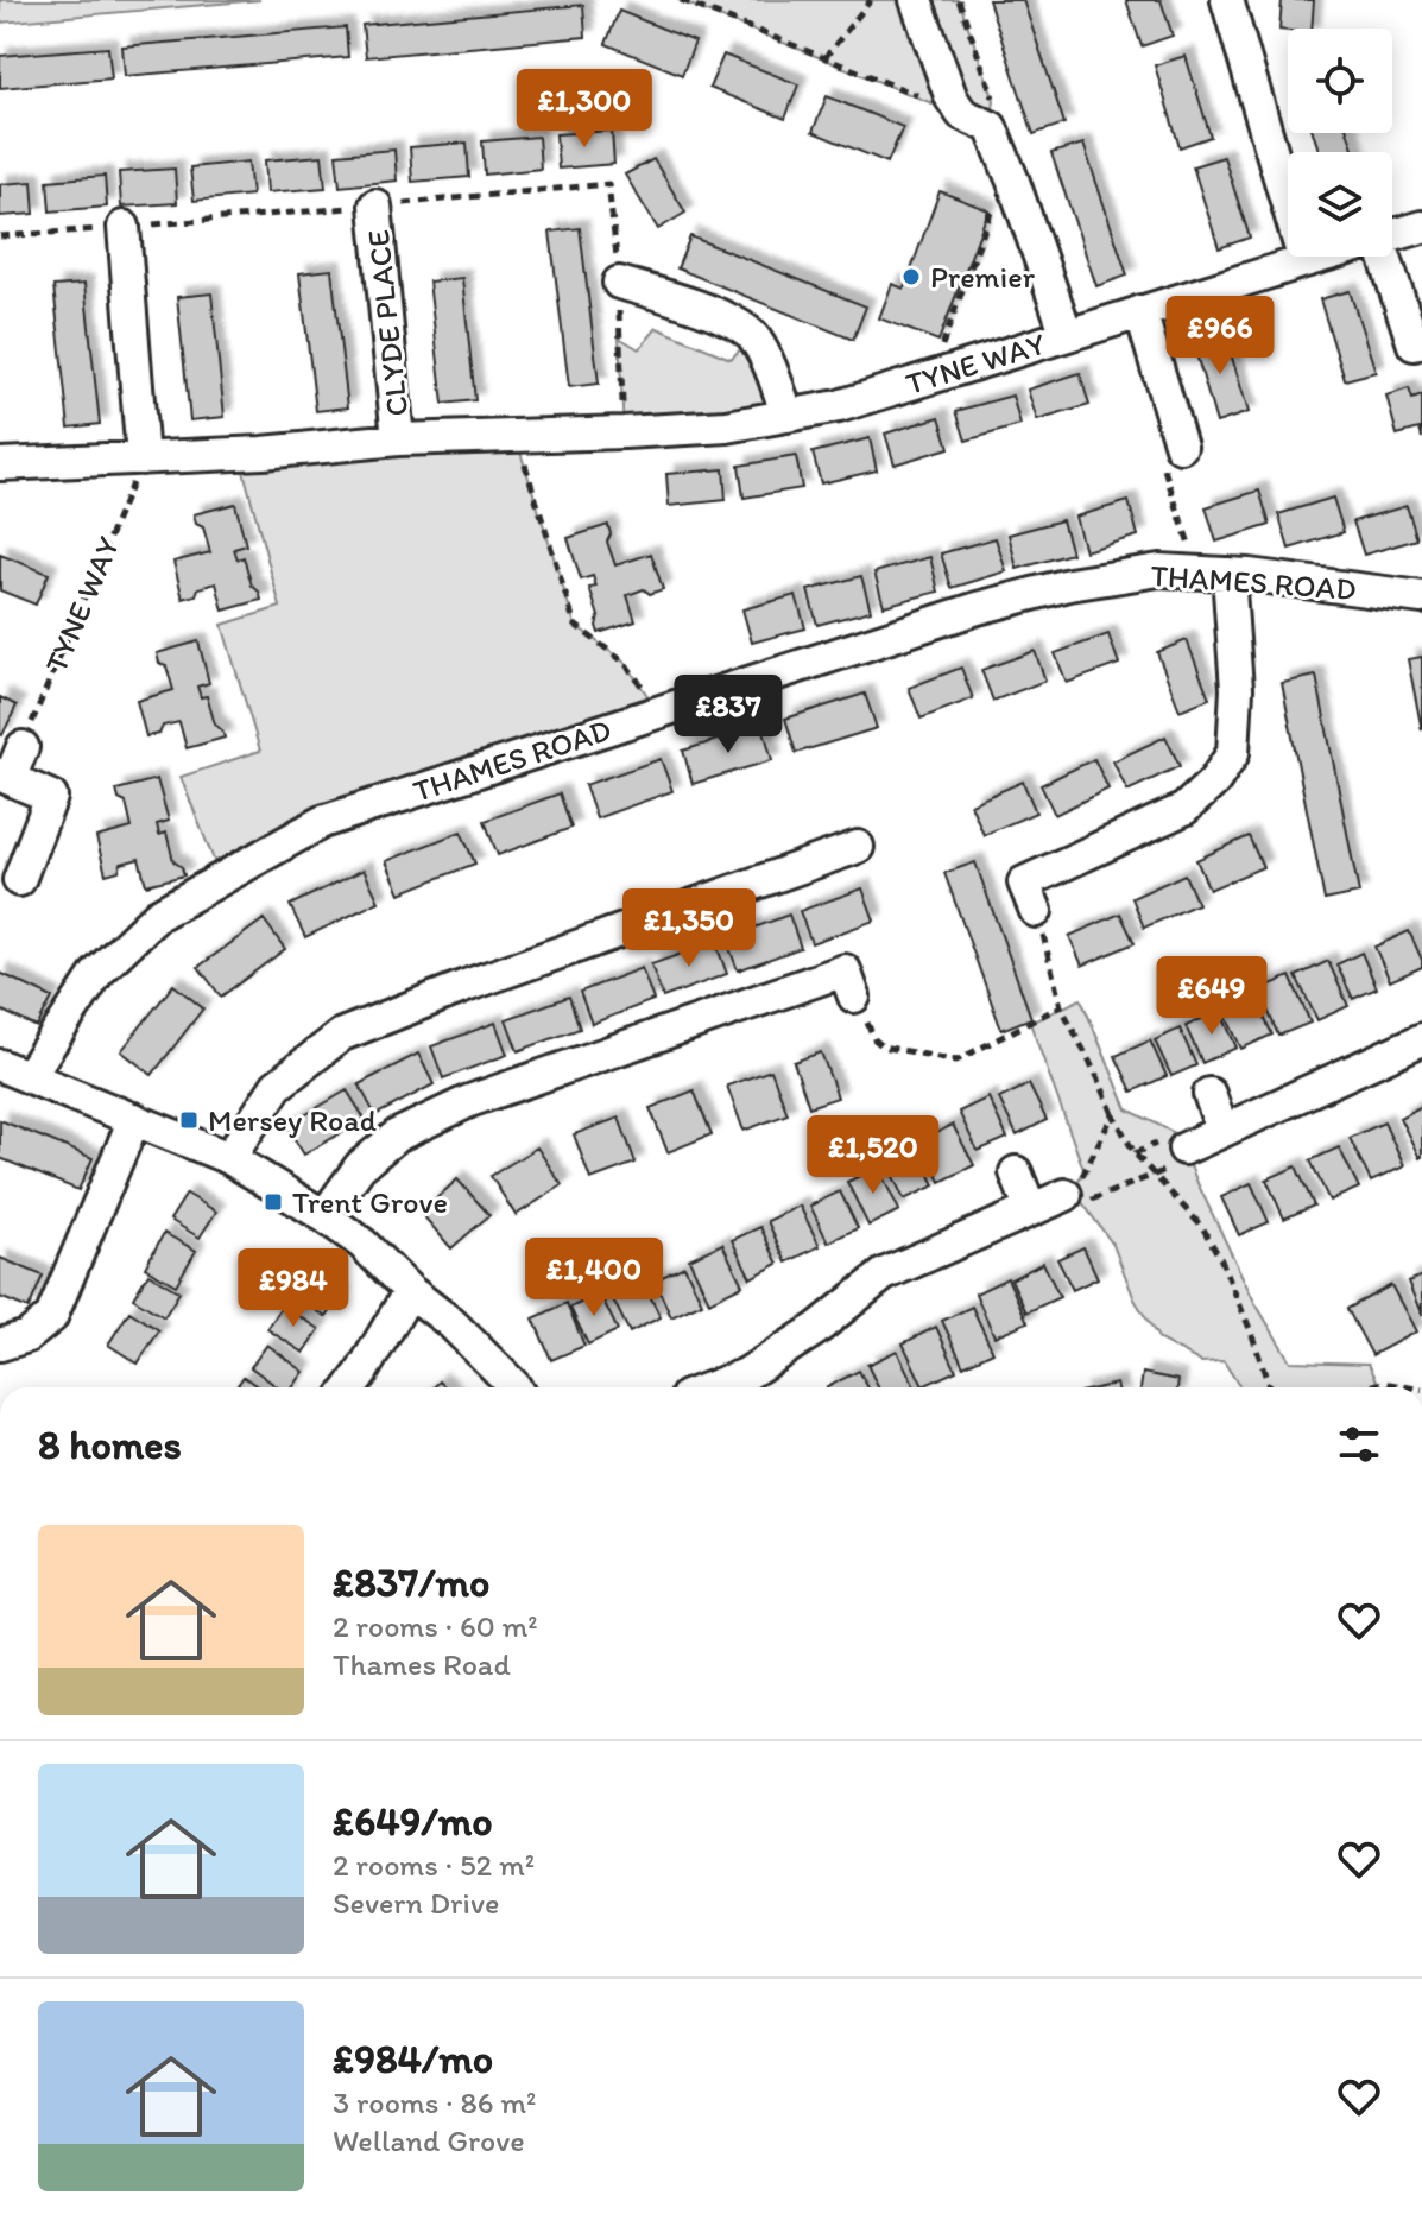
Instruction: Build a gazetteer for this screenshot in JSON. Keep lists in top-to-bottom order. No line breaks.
{"streets":{"street":["CLYDE PLACE","TYNE WAY","THAMES ROAD"]},"crossings":[["CLYDE PLACE","TYNE WAY"]],"places":{"other":["Premier"],"transit":["Mersey Road","Trent Grove"]},"page":{"price":["£1,300","£966","£837","£1,350","£649","£1,520","£1,400","£984"],"heading":"8 homes","list":[{"name":"£837/mo","note":"2 rooms · 60 m² · Thames Road"},{"name":"£649/mo","note":"2 rooms · 52 m² · Severn Drive"},{"name":"£984/mo","note":"3 rooms · 86 m² · Welland Grove"}]}}
